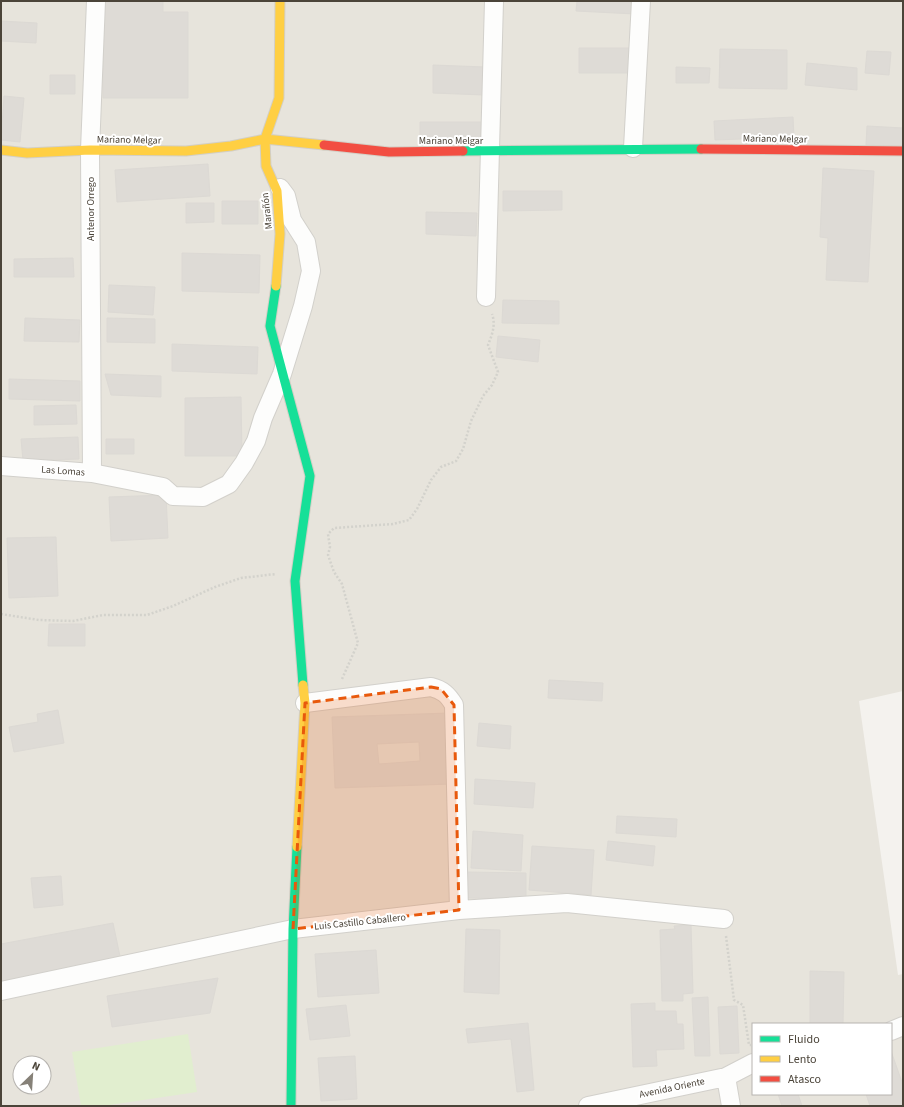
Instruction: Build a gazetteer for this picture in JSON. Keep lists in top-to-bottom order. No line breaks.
{"streets":{"street":["Mariano Melgar","Antenor Orrego","Marañón","Las Lomas","Luis Castillo Caballero","Avenida Oriente"]},"crossings":[["Mariano Melgar","Antenor Orrego"],["Mariano Melgar","Marañón"],["Antenor Orrego","Las Lomas"],["Marañón","Luis Castillo Caballero"]],"legend":["Fluido","Lento","Atasco"],"north":"top right"}
